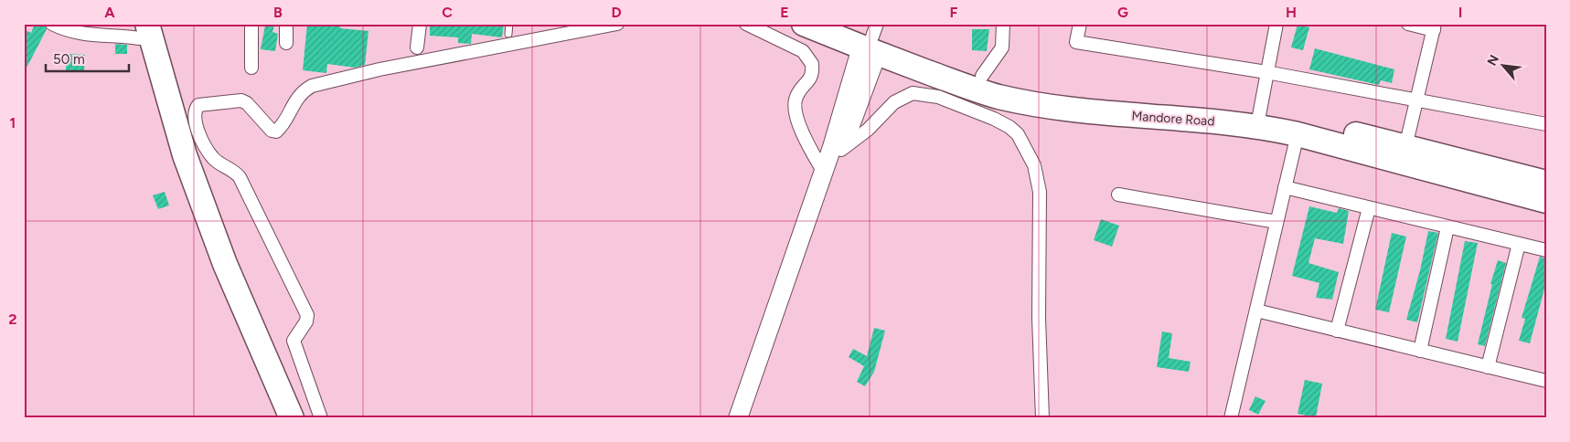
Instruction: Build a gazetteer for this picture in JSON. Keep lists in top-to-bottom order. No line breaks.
{"streets":{"highway":["Mandore Road"]},"scale_bar":"50 m","north":"top left","grid":{"columns":["A","B","C","D","E","F","G","H","I"],"rows":["1","2"]}}
